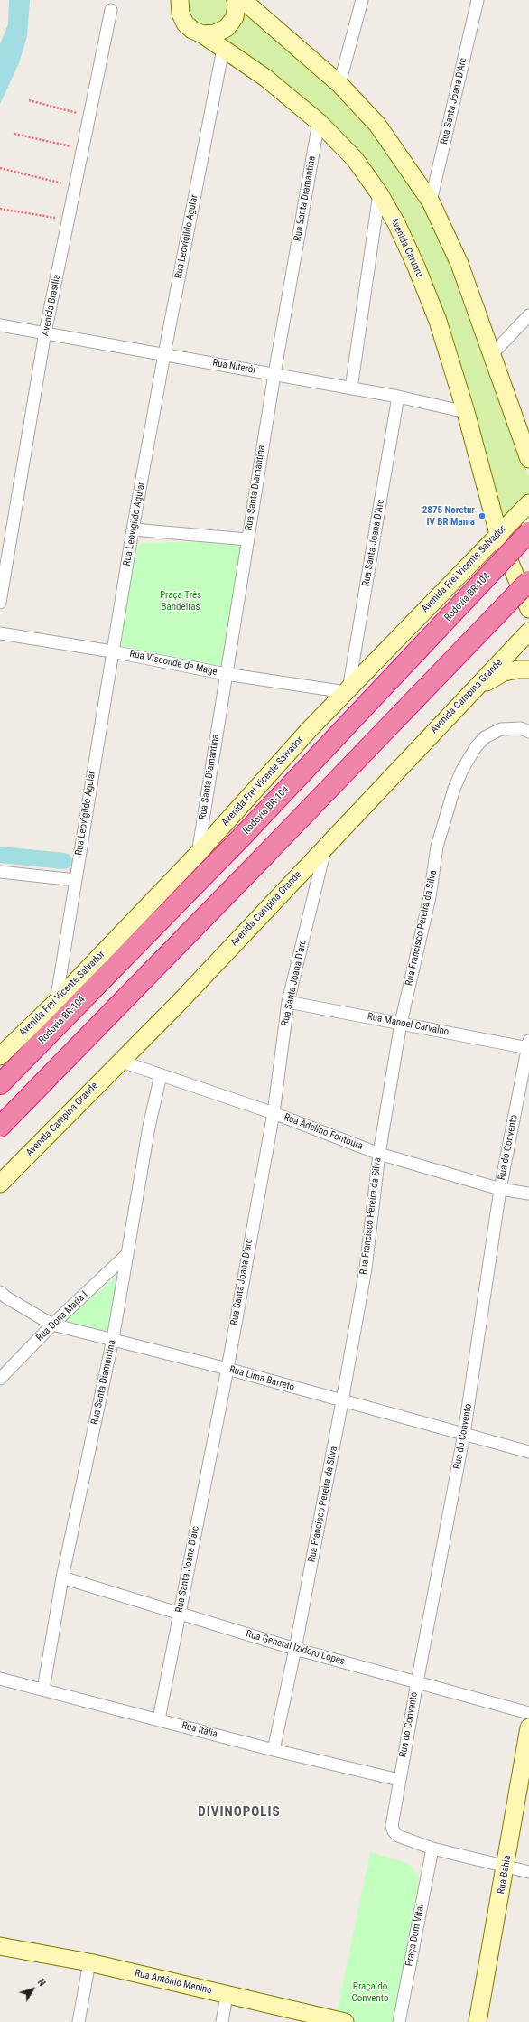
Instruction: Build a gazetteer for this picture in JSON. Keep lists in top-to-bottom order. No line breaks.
{"streets":{"highway":["Rodovia BR-104"],"main road":["Avenida Caruaru","Avenida Frei Vicente Salvador","Avenida Campina Grande","Rua Bahia","Rua Antônio Menino"],"street":["Rua Santa Joana D'Arc","Rua Santa Diamantina","Rua Leovigildo Aguiar","Avenida Brasília","Rua Niterói","Rua Visconde de Mage","Rua Francisco Pereira da Silva","Rua Santa Joana D'arc","Rua Manoel Carvalho","Rua Adelino Fontoura","Rua do Convento","Rua Dona Maria I","Rua Lima Barreto","Rua General Izidoro Lopes","Rua Itália","Praça Dom Vital"]},"crossings":[["Rua Santa Joana D'Arc","Rua Niterói"],["Rua Santa Joana D'Arc","Avenida Frei Vicente Salvador"],["Rua Santa Joana D'Arc","Rua Visconde de Mage"],["Rua Santa Diamantina","Avenida Caruaru"],["Rua Santa Diamantina","Rua Niterói"],["Rua Santa Diamantina","Avenida Frei Vicente Salvador"],["Rua Santa Diamantina","Rua Visconde de Mage"],["Rua Santa Diamantina","Rua Adelino Fontoura"],["Rua Santa Diamantina","Rua Dona Maria I"],["Rua Santa Diamantina","Rua Lima Barreto"],["Rua Santa Diamantina","Rua General Izidoro Lopes"],["Rua Santa Diamantina","Rua Itália"],["Rua Leovigildo Aguiar","Avenida Caruaru"],["Rua Leovigildo Aguiar","Rua Niterói"],["Rua Leovigildo Aguiar","Avenida Frei Vicente Salvador"],["Rua Leovigildo Aguiar","Rua Visconde de Mage"],["Avenida Caruaru","Rua Niterói"],["Avenida Caruaru","Avenida Frei Vicente Salvador"],["Avenida Brasília","Rua Niterói"],["Avenida Frei Vicente Salvador","Rua Visconde de Mage"],["Avenida Campina Grande","Rua Santa Joana D'arc"],["Avenida Campina Grande","Rua Adelino Fontoura"],["Rua Francisco Pereira da Silva","Rua Manoel Carvalho"],["Rua Francisco Pereira da Silva","Rua Adelino Fontoura"],["Rua Francisco Pereira da Silva","Rua Lima Barreto"],["Rua Francisco Pereira da Silva","Rua General Izidoro Lopes"],["Rua Francisco Pereira da Silva","Rua Itália"],["Rua Santa Joana D'arc","Rua Manoel Carvalho"],["Rua Santa Joana D'arc","Rua Adelino Fontoura"],["Rua Santa Joana D'arc","Rua Lima Barreto"],["Rua Santa Joana D'arc","Rua General Izidoro Lopes"],["Rua Santa Joana D'arc","Rua Itália"],["Rua Manoel Carvalho","Rua do Convento"],["Rua Adelino Fontoura","Rua do Convento"],["Rua do Convento","Rua Lima Barreto"],["Rua do Convento","Rua General Izidoro Lopes"],["Rua do Convento","Rua Itália"],["Rua do Convento","Praça Dom Vital"],["Rua Dona Maria I","Rua Lima Barreto"]],"districts":["DIVINOPOLIS"],"parks":["Praça Três Bandeiras","Praça do Convento"],"places":["2875 Noretur IV BR Mania"],"north":"top right"}
